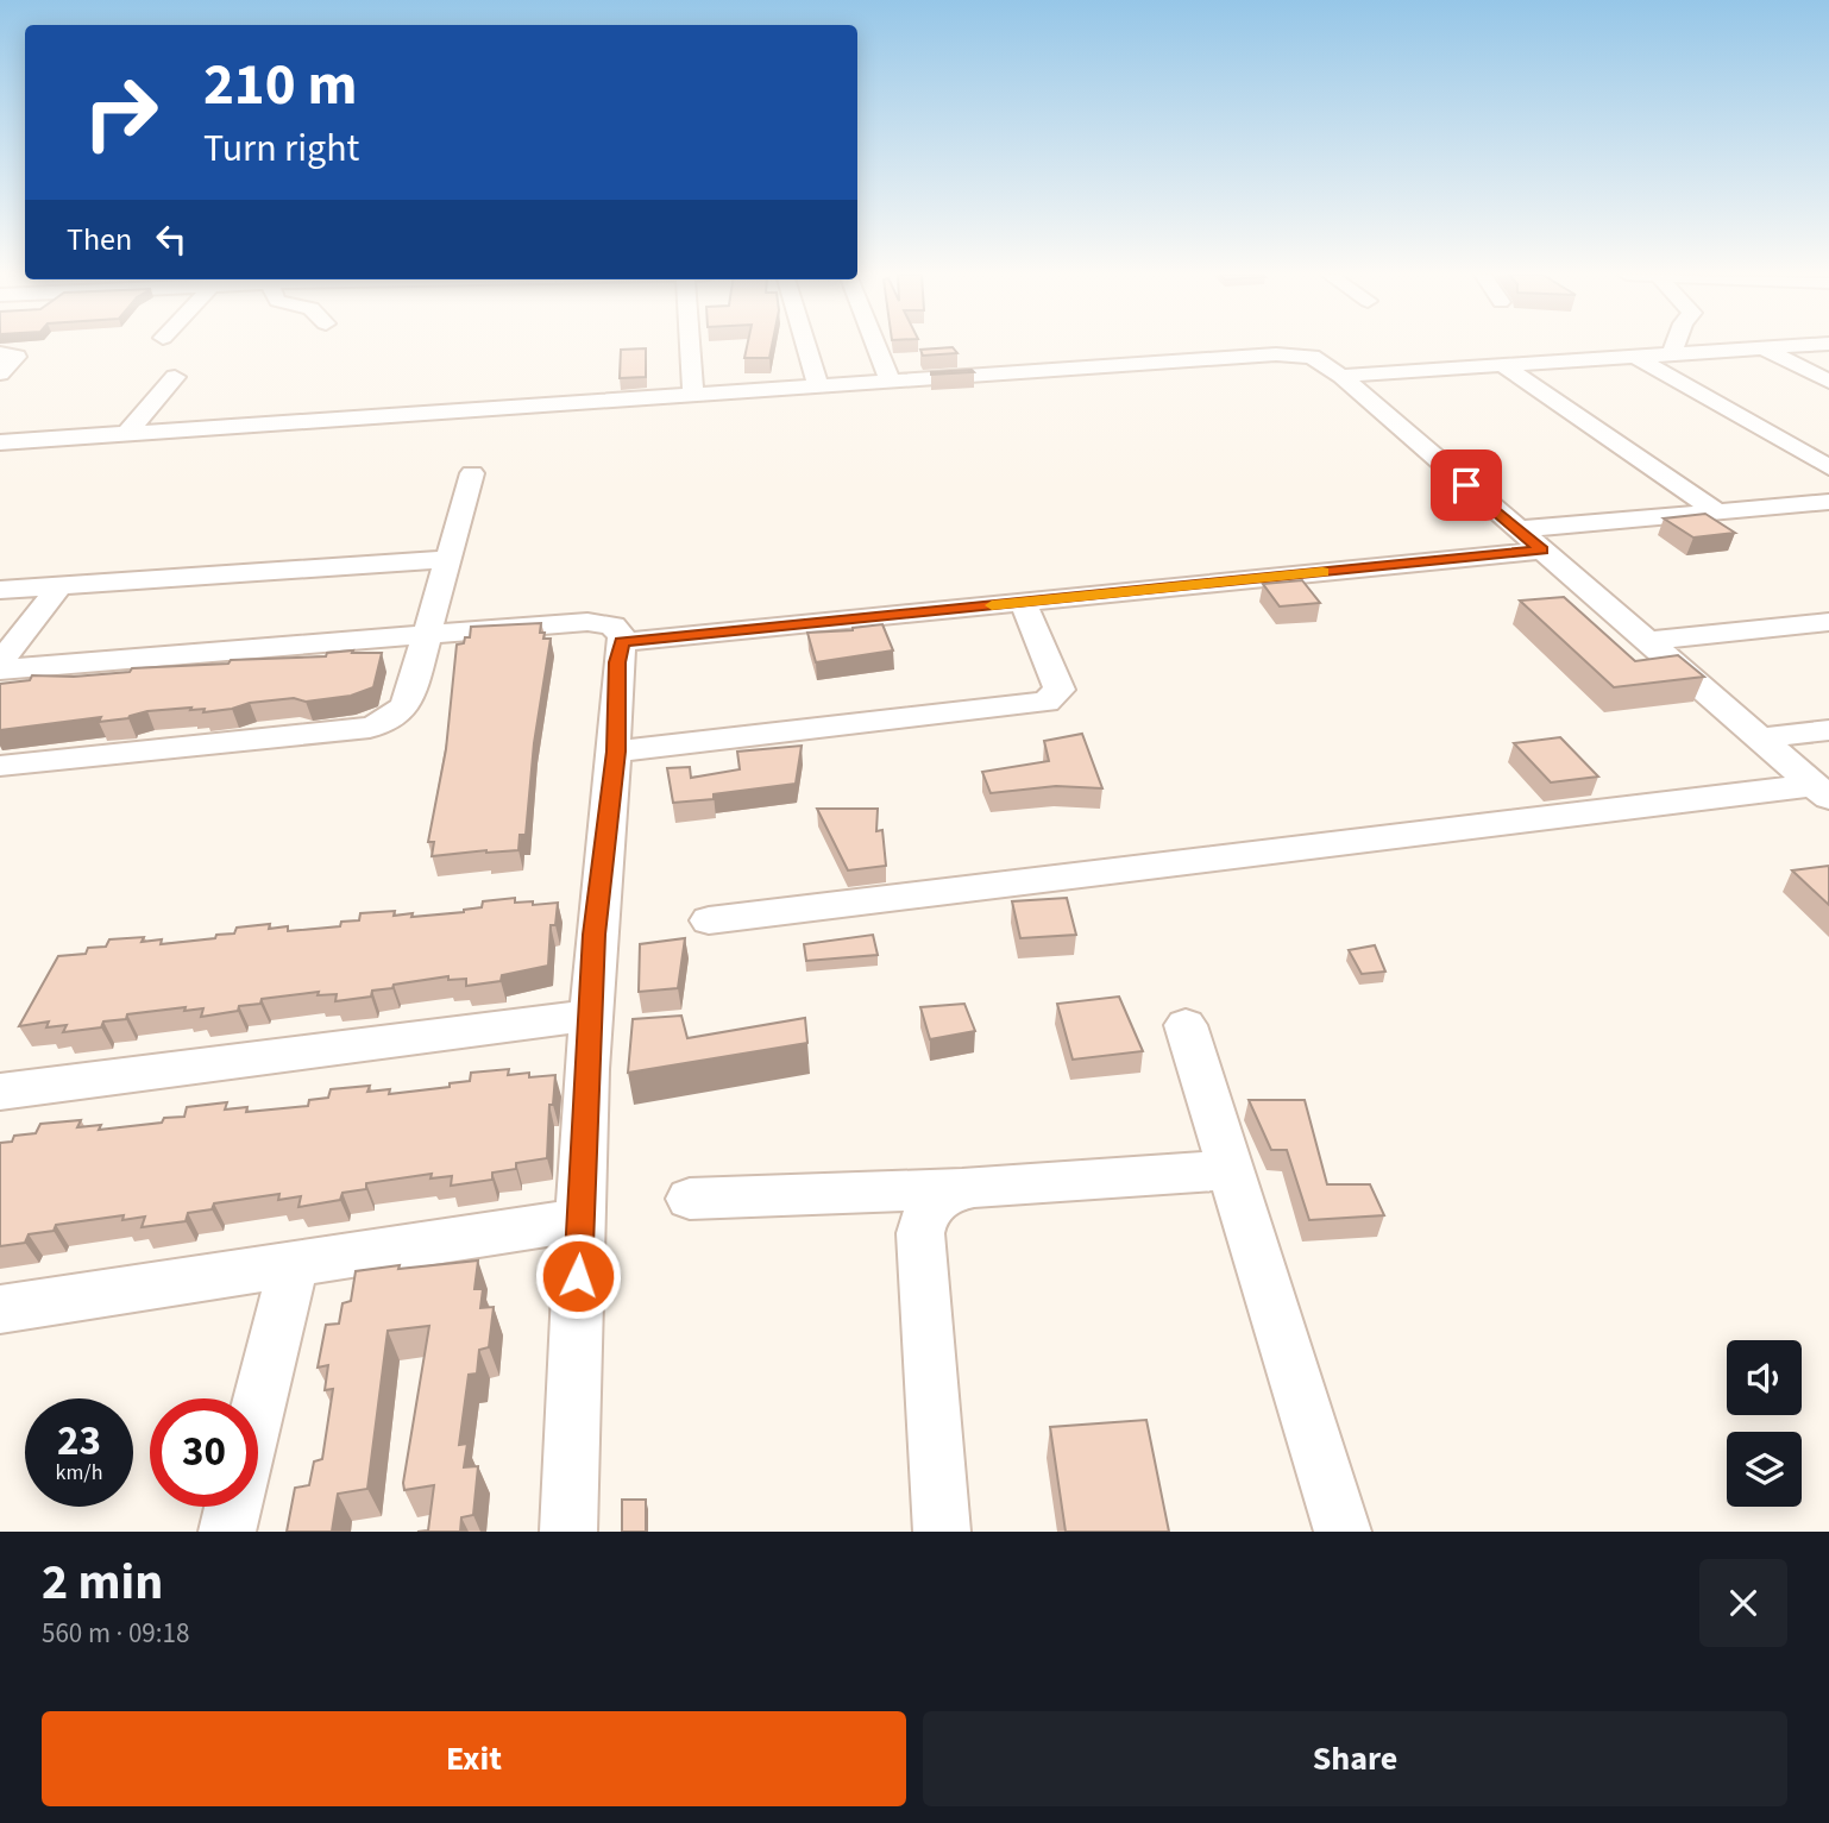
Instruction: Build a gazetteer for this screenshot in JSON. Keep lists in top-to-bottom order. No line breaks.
{"page":{"turn":["210 m","Turn right"],"then":"Then","speed":"23 km/h","limit":"30","heading":["2 min","560 m · 09:18"],"buttons":["Exit","Share"]}}
